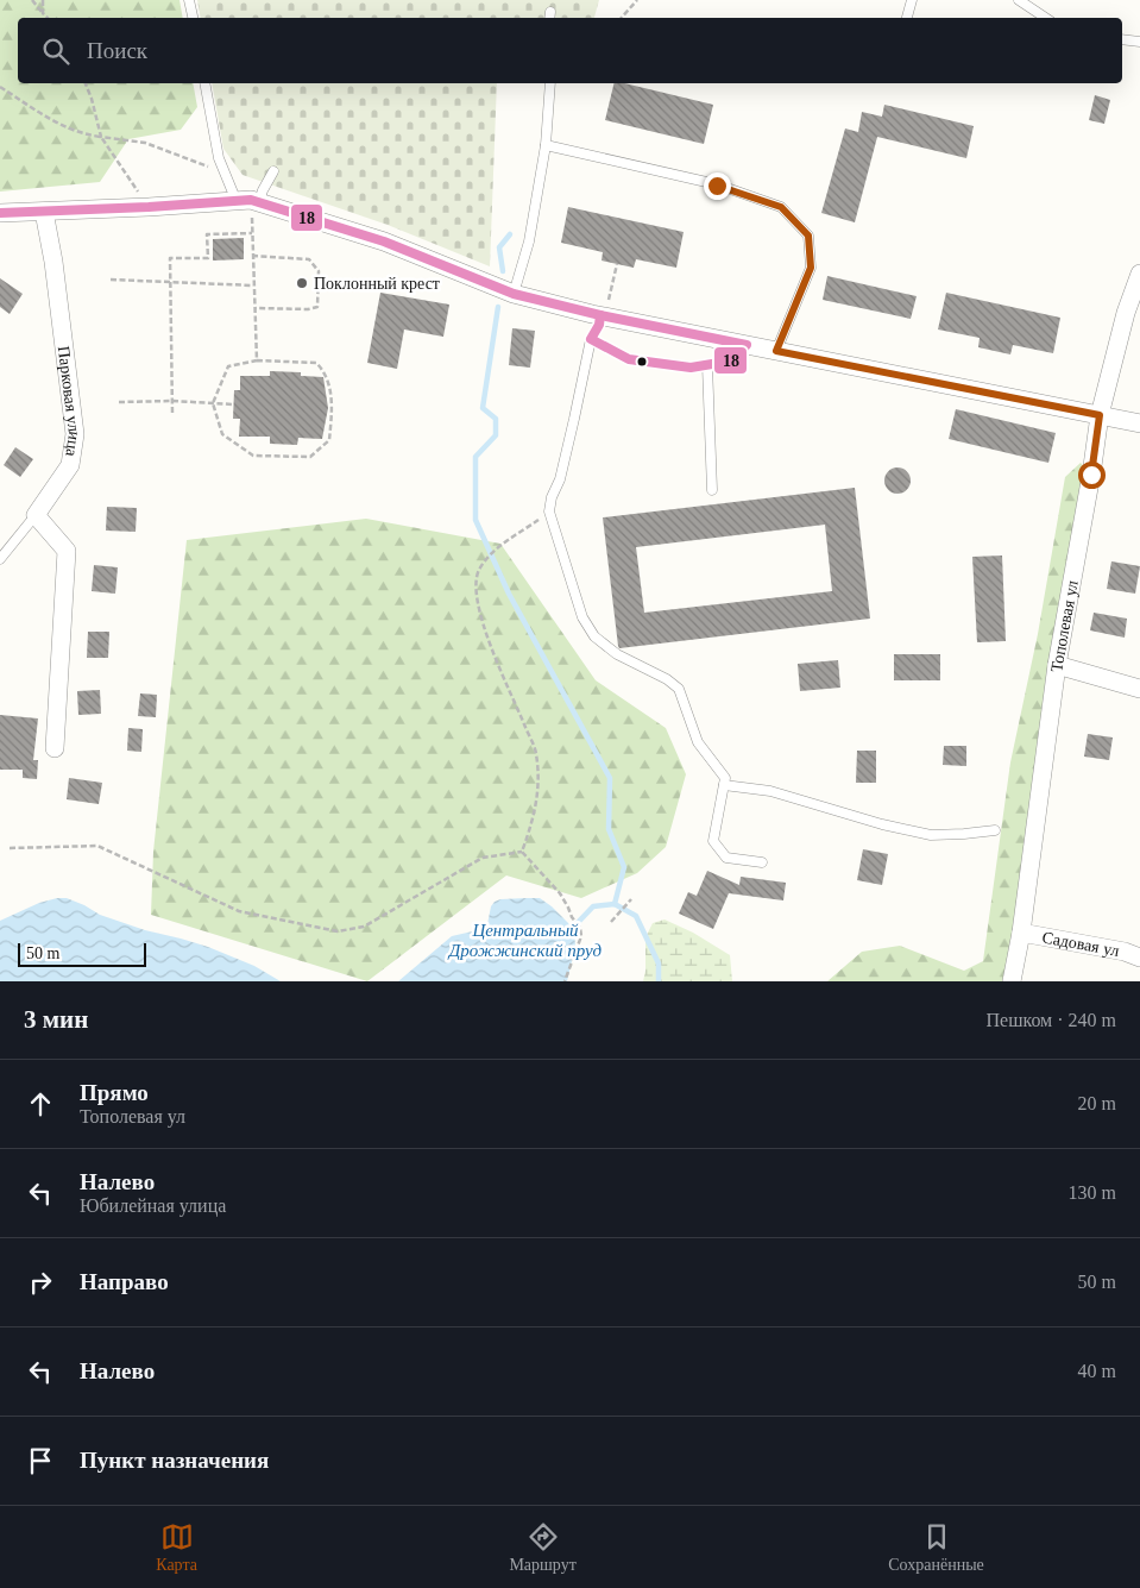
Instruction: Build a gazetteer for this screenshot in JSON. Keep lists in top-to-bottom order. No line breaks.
{"streets":{"street":["Парковая улица","Тополевая ул","Садовая ул"]},"crossings":[["Тополевая ул","Садовая ул"]],"water":["Центральный Дрожжинский пруд"],"places":["Поклонный крест"],"lines":["transit line 18"],"scale_bar":"50 m","page":{"search":"Поиск","scale":"50 m","heading":["3 мин","Пешком · 240 m"],"list":[["Прямо","Тополевая ул","20 m"],["Налево","Юбилейная улица","130 m"],["Направо","50 m"],["Налево","40 m"],"Пункт назначения"],"nav":["Карта","Маршрут","Сохранённые"]}}
